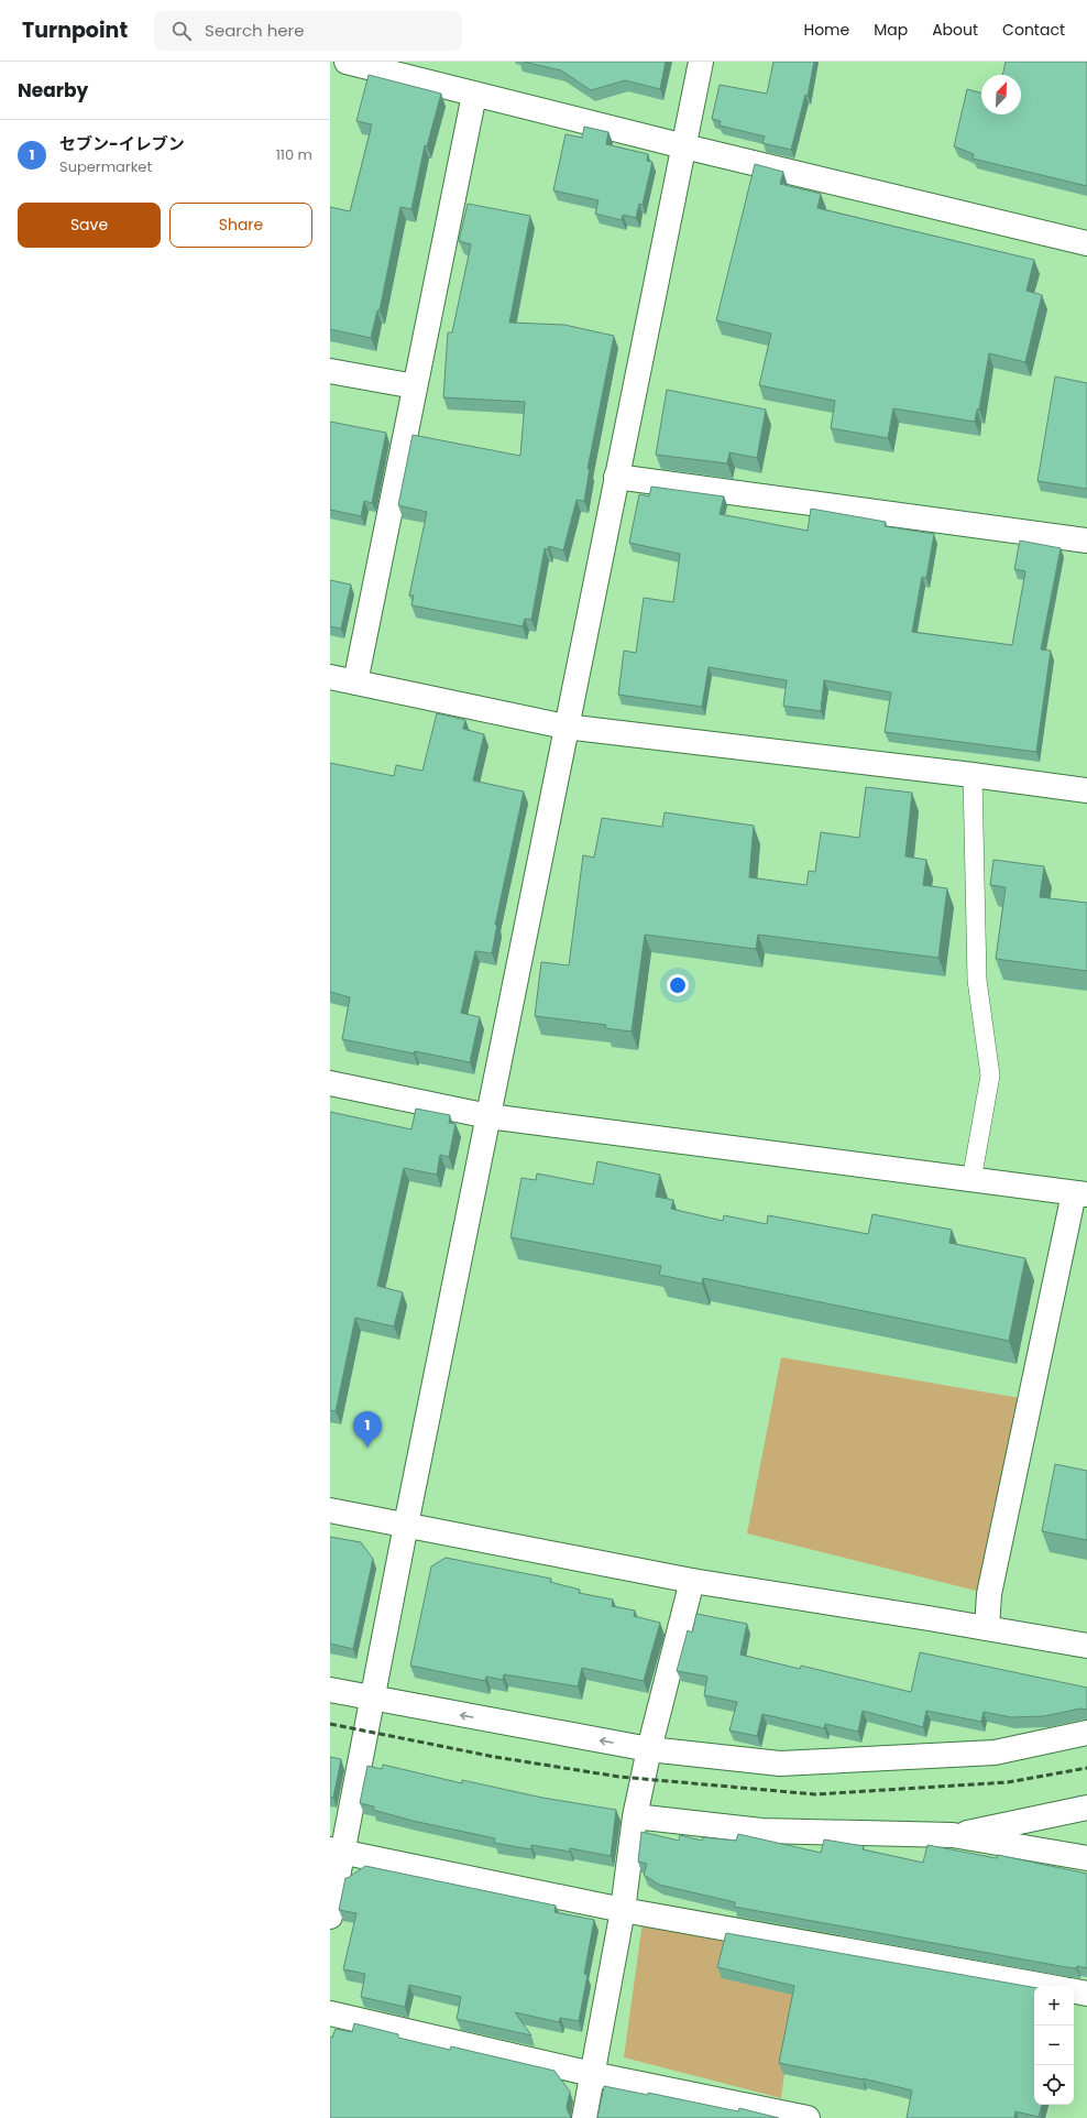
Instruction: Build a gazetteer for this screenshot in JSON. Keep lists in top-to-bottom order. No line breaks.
{"north":"top right","page":{"header":"Turnpoint","search":"Search here","nav":["Home","Map","About","Contact"],"heading":"Nearby","list":[{"mark":"1","name":"セブン-イレブン","note":"Supermarket","value":"110 m"}],"buttons":["Save","Share"],"pins":"1","map_buttons":["+","−"]}}
